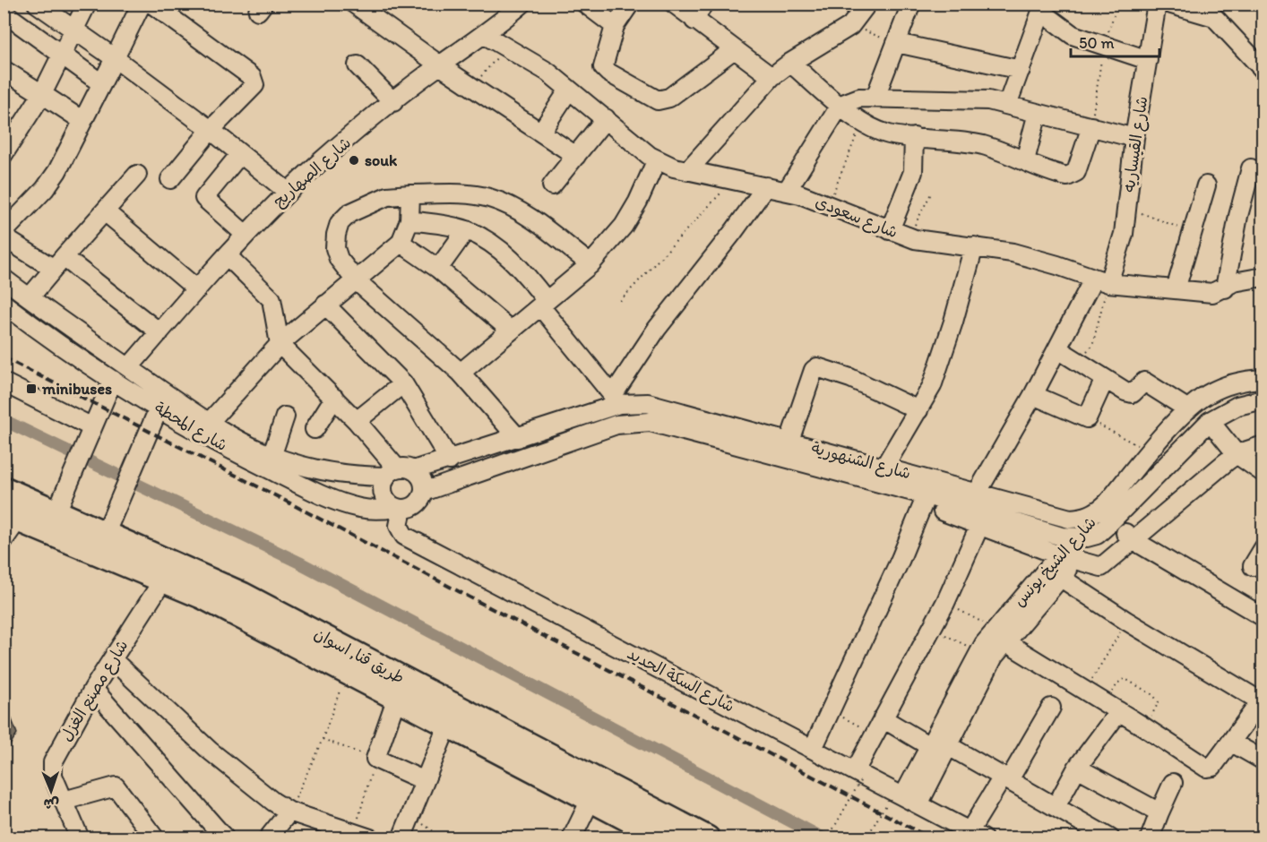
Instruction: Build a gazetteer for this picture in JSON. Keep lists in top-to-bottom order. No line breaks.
{"streets":{"highway":["طريق قنا, اسوان"],"street":["شارع القيساريه","شارع الصهاريج","شارع سعودى","شارع المحطة","شارع الشنهورية","شارع الشيخ يونس","شارع السكة الحديد","شارع مصنع الغزل"]},"crossings":[["شارع القيساريه","شارع سعودى"],["شارع القيساريه","شارع الشنهورية"],["شارع الصهاريج","شارع سعودى"],["شارع الصهاريج","شارع المحطة"],["شارع المحطة","شارع الشنهورية"],["شارع المحطة","شارع السكة الحديد"],["شارع الشنهورية","شارع الشيخ يونس"],["شارع الشنهورية","شارع السكة الحديد"],["شارع الشيخ يونس","شارع السكة الحديد"],["طريق قنا, اسوان","شارع مصنع الغزل"]],"places":{"other":["souk"],"transit":["minibuses"]},"scale_bar":"50 m","north":"bottom"}
